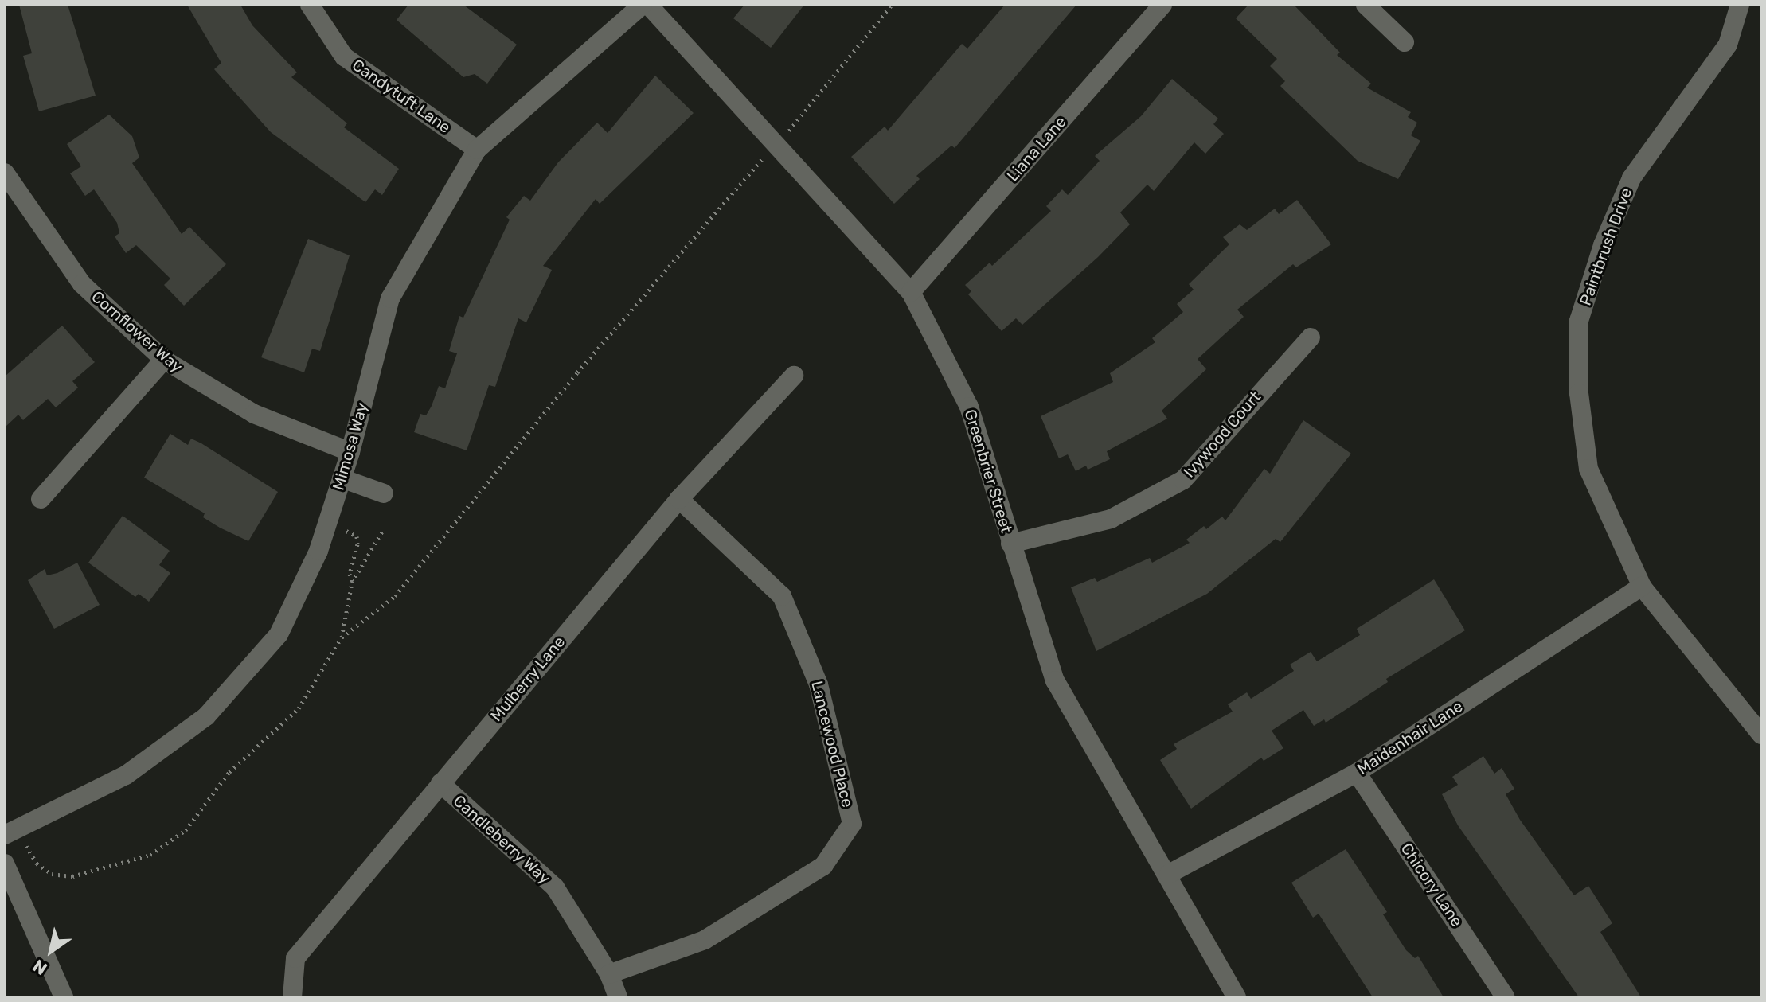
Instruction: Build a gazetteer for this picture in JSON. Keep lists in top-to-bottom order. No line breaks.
{"streets":{"street":["Candytuft Lane","Liana Lane","Paintbrush Drive","Cornflower Way","Ivywood Court","Mimosa Way","Greenbrier Street","Mulberry Lane","Maidenhair Lane","Lancewood Place","Candleberry Way","Chicory Lane"]},"crossings":[["Candytuft Lane","Mimosa Way"],["Liana Lane","Greenbrier Street"],["Paintbrush Drive","Maidenhair Lane"],["Cornflower Way","Mimosa Way"],["Ivywood Court","Greenbrier Street"],["Greenbrier Street","Maidenhair Lane"],["Mulberry Lane","Lancewood Place"],["Mulberry Lane","Candleberry Way"],["Maidenhair Lane","Chicory Lane"],["Lancewood Place","Candleberry Way"]],"north":"bottom left"}
